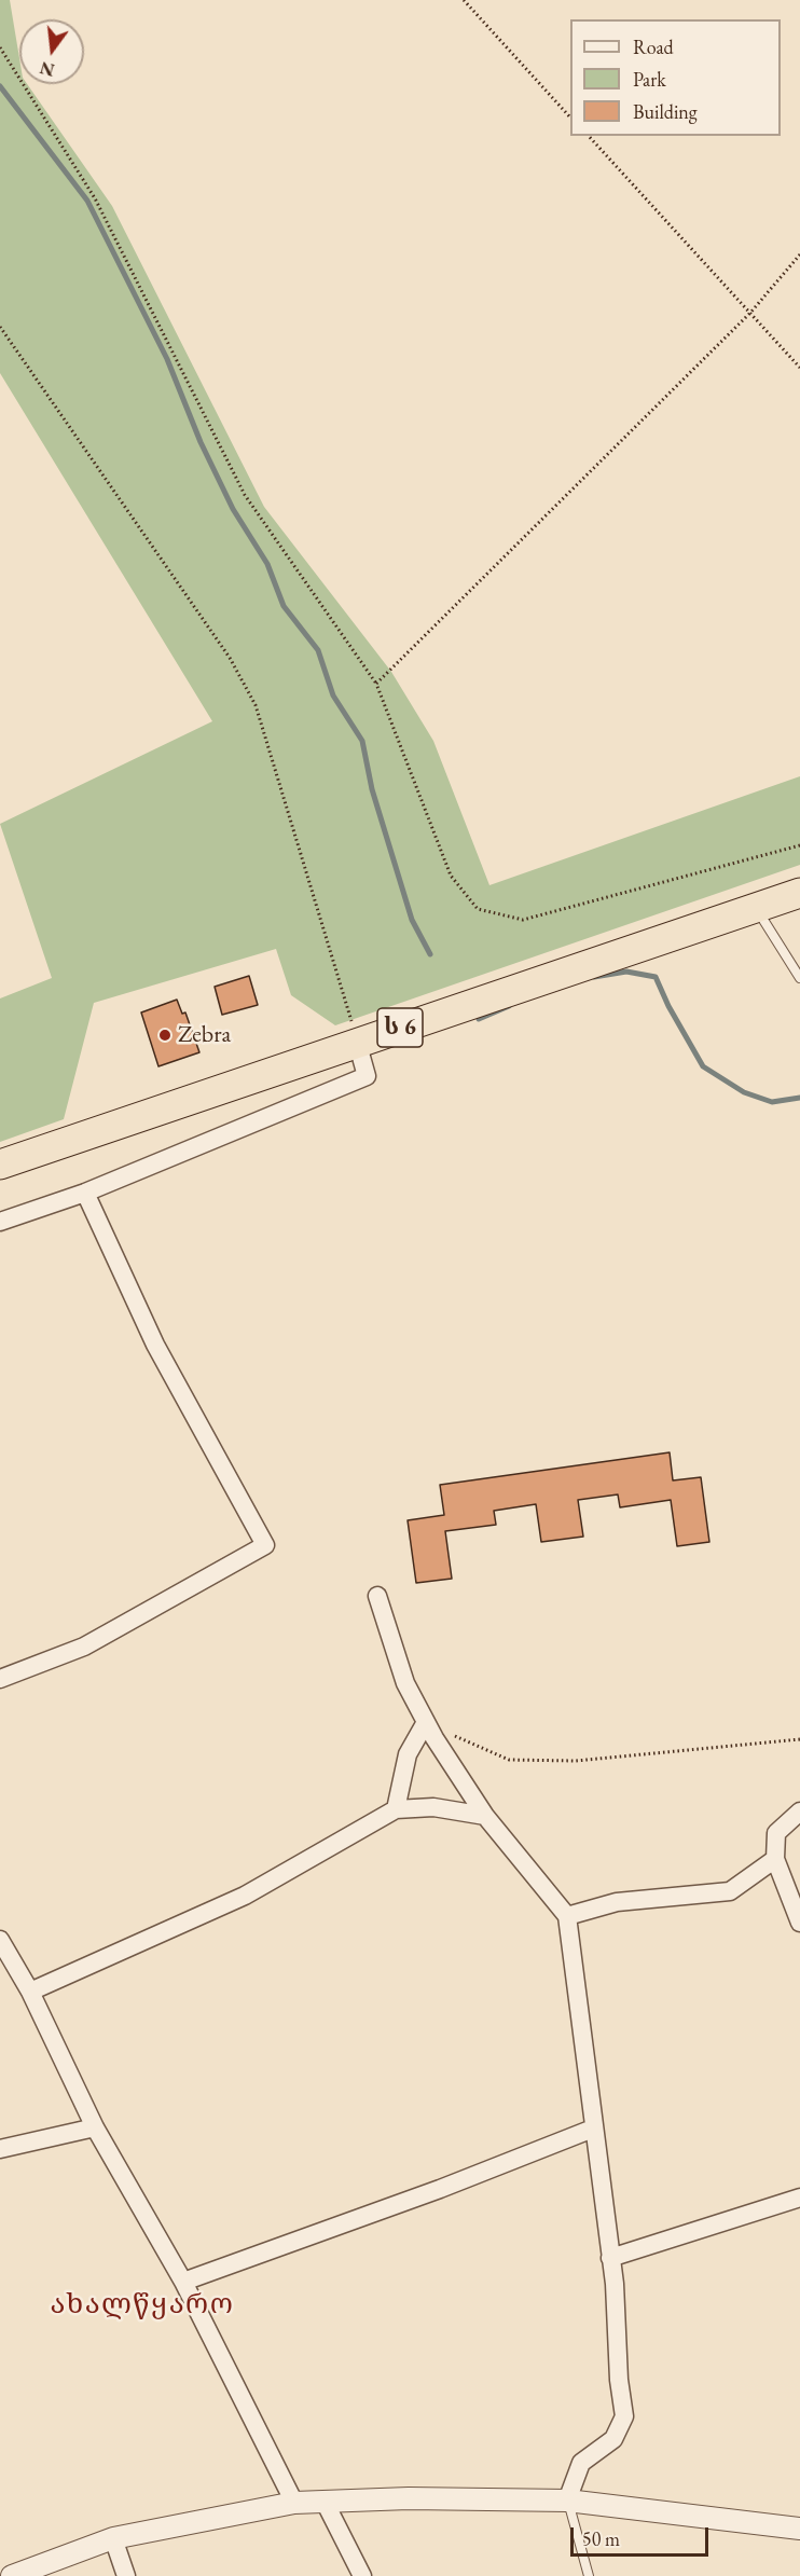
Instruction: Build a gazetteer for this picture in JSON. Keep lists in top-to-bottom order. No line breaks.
{"streets":{"highway":["ს 6"]},"districts":["ახალწყარო"],"places":["Zebra"],"legend":["Road","Park","Building"],"scale_bar":"50 m","north":"bottom"}
